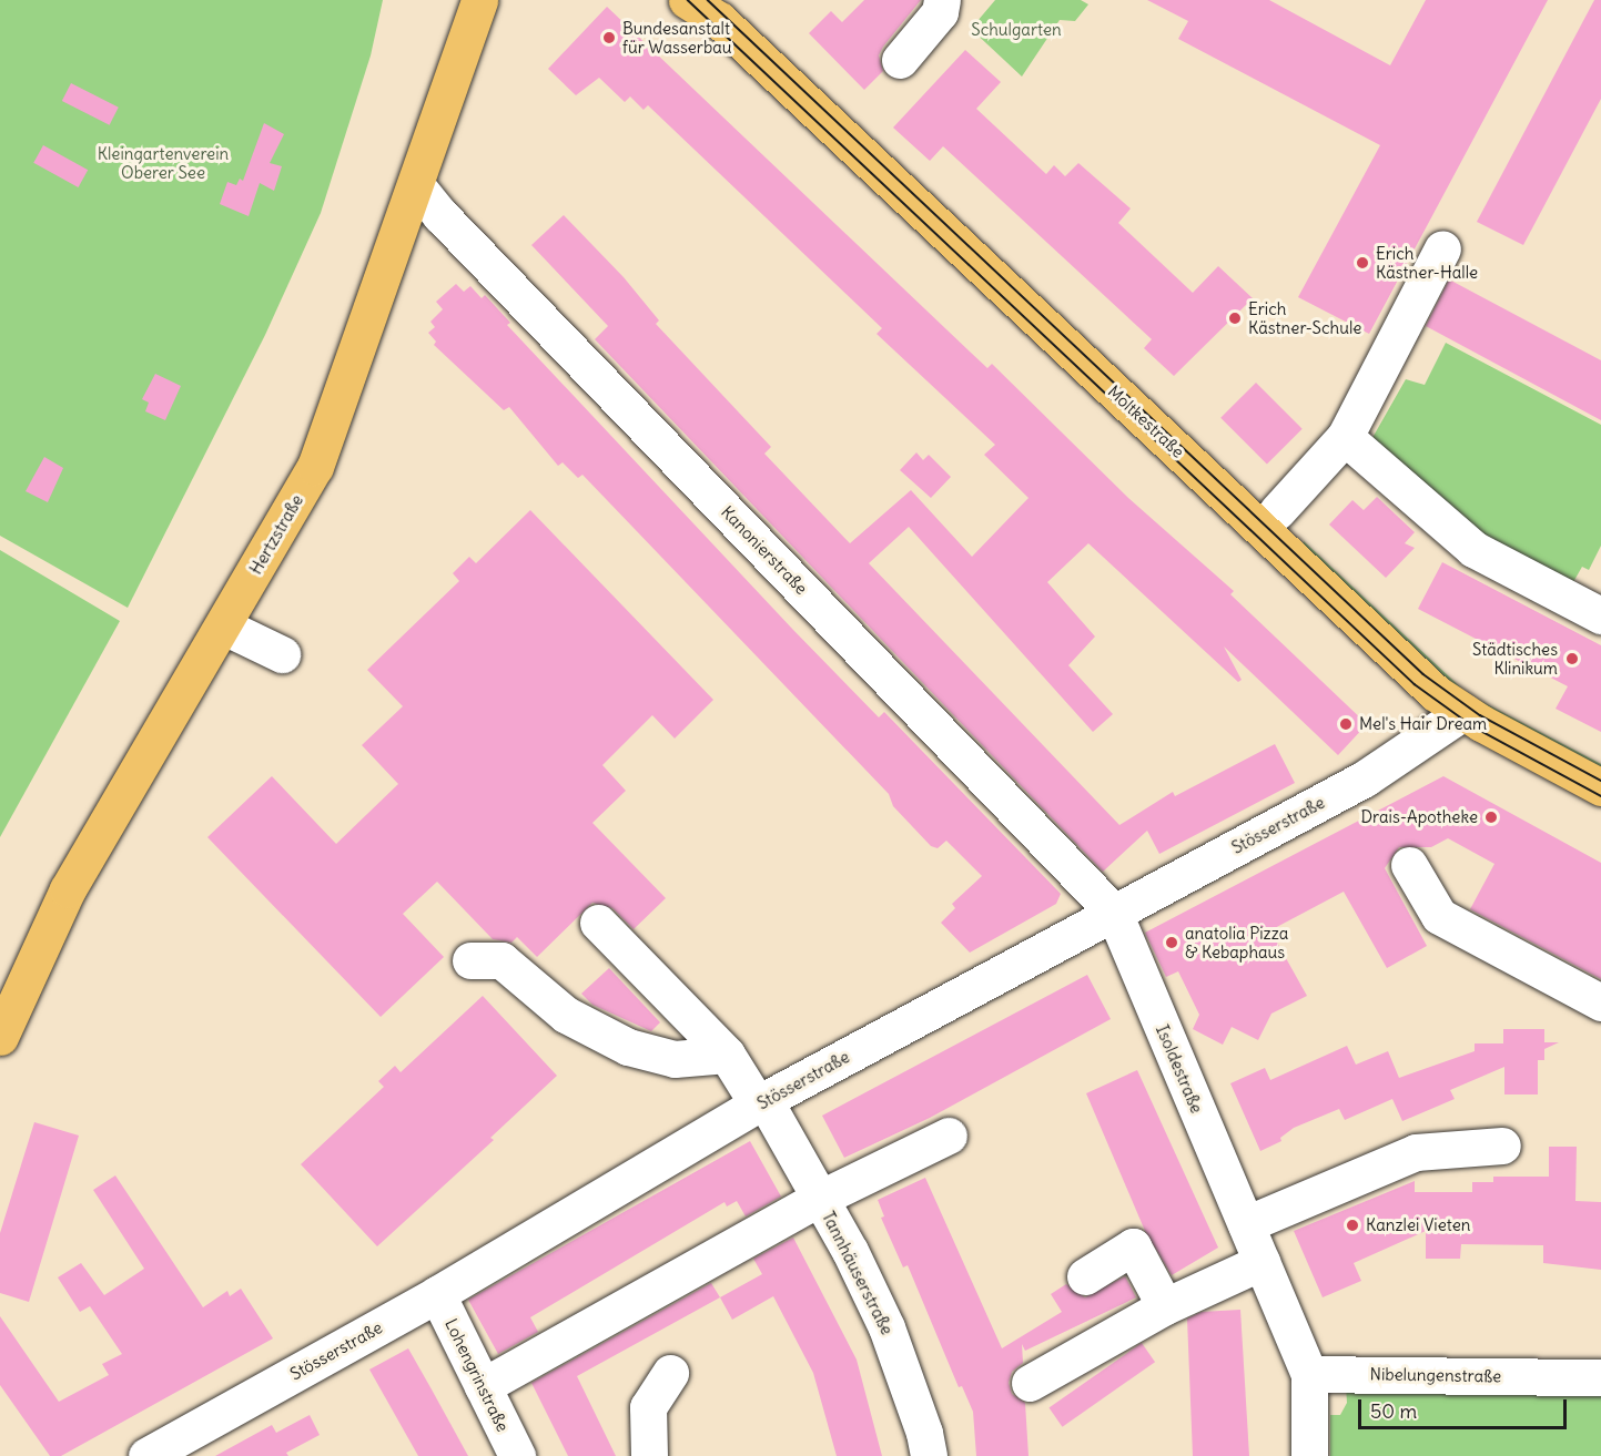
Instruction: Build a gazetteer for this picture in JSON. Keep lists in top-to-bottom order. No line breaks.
{"streets":{"main road":["Moltkestraße","Hertzstraße"],"street":["Kanonierstraße","Stösserstraße","Isoldestraße","Tannhäuserstraße","Lohengrinstraße","Nibelungenstraße"]},"crossings":[["Moltkestraße","Stösserstraße"],["Hertzstraße","Kanonierstraße"],["Kanonierstraße","Stösserstraße"],["Kanonierstraße","Isoldestraße"],["Stösserstraße","Isoldestraße"],["Stösserstraße","Tannhäuserstraße"],["Stösserstraße","Lohengrinstraße"],["Isoldestraße","Nibelungenstraße"]],"parks":["Schulgarten","Kleingartenverein Oberer See"],"places":["Bundesanstalt für Wasserbau","Erich Kästner-Halle","Erich Kästner-Schule","Städtisches Klinikum","Mel's Hair Dream","Drais-Apotheke","anatolia Pizza & Kebaphaus","Kanzlei Vieten"],"scale_bar":"50 m"}
